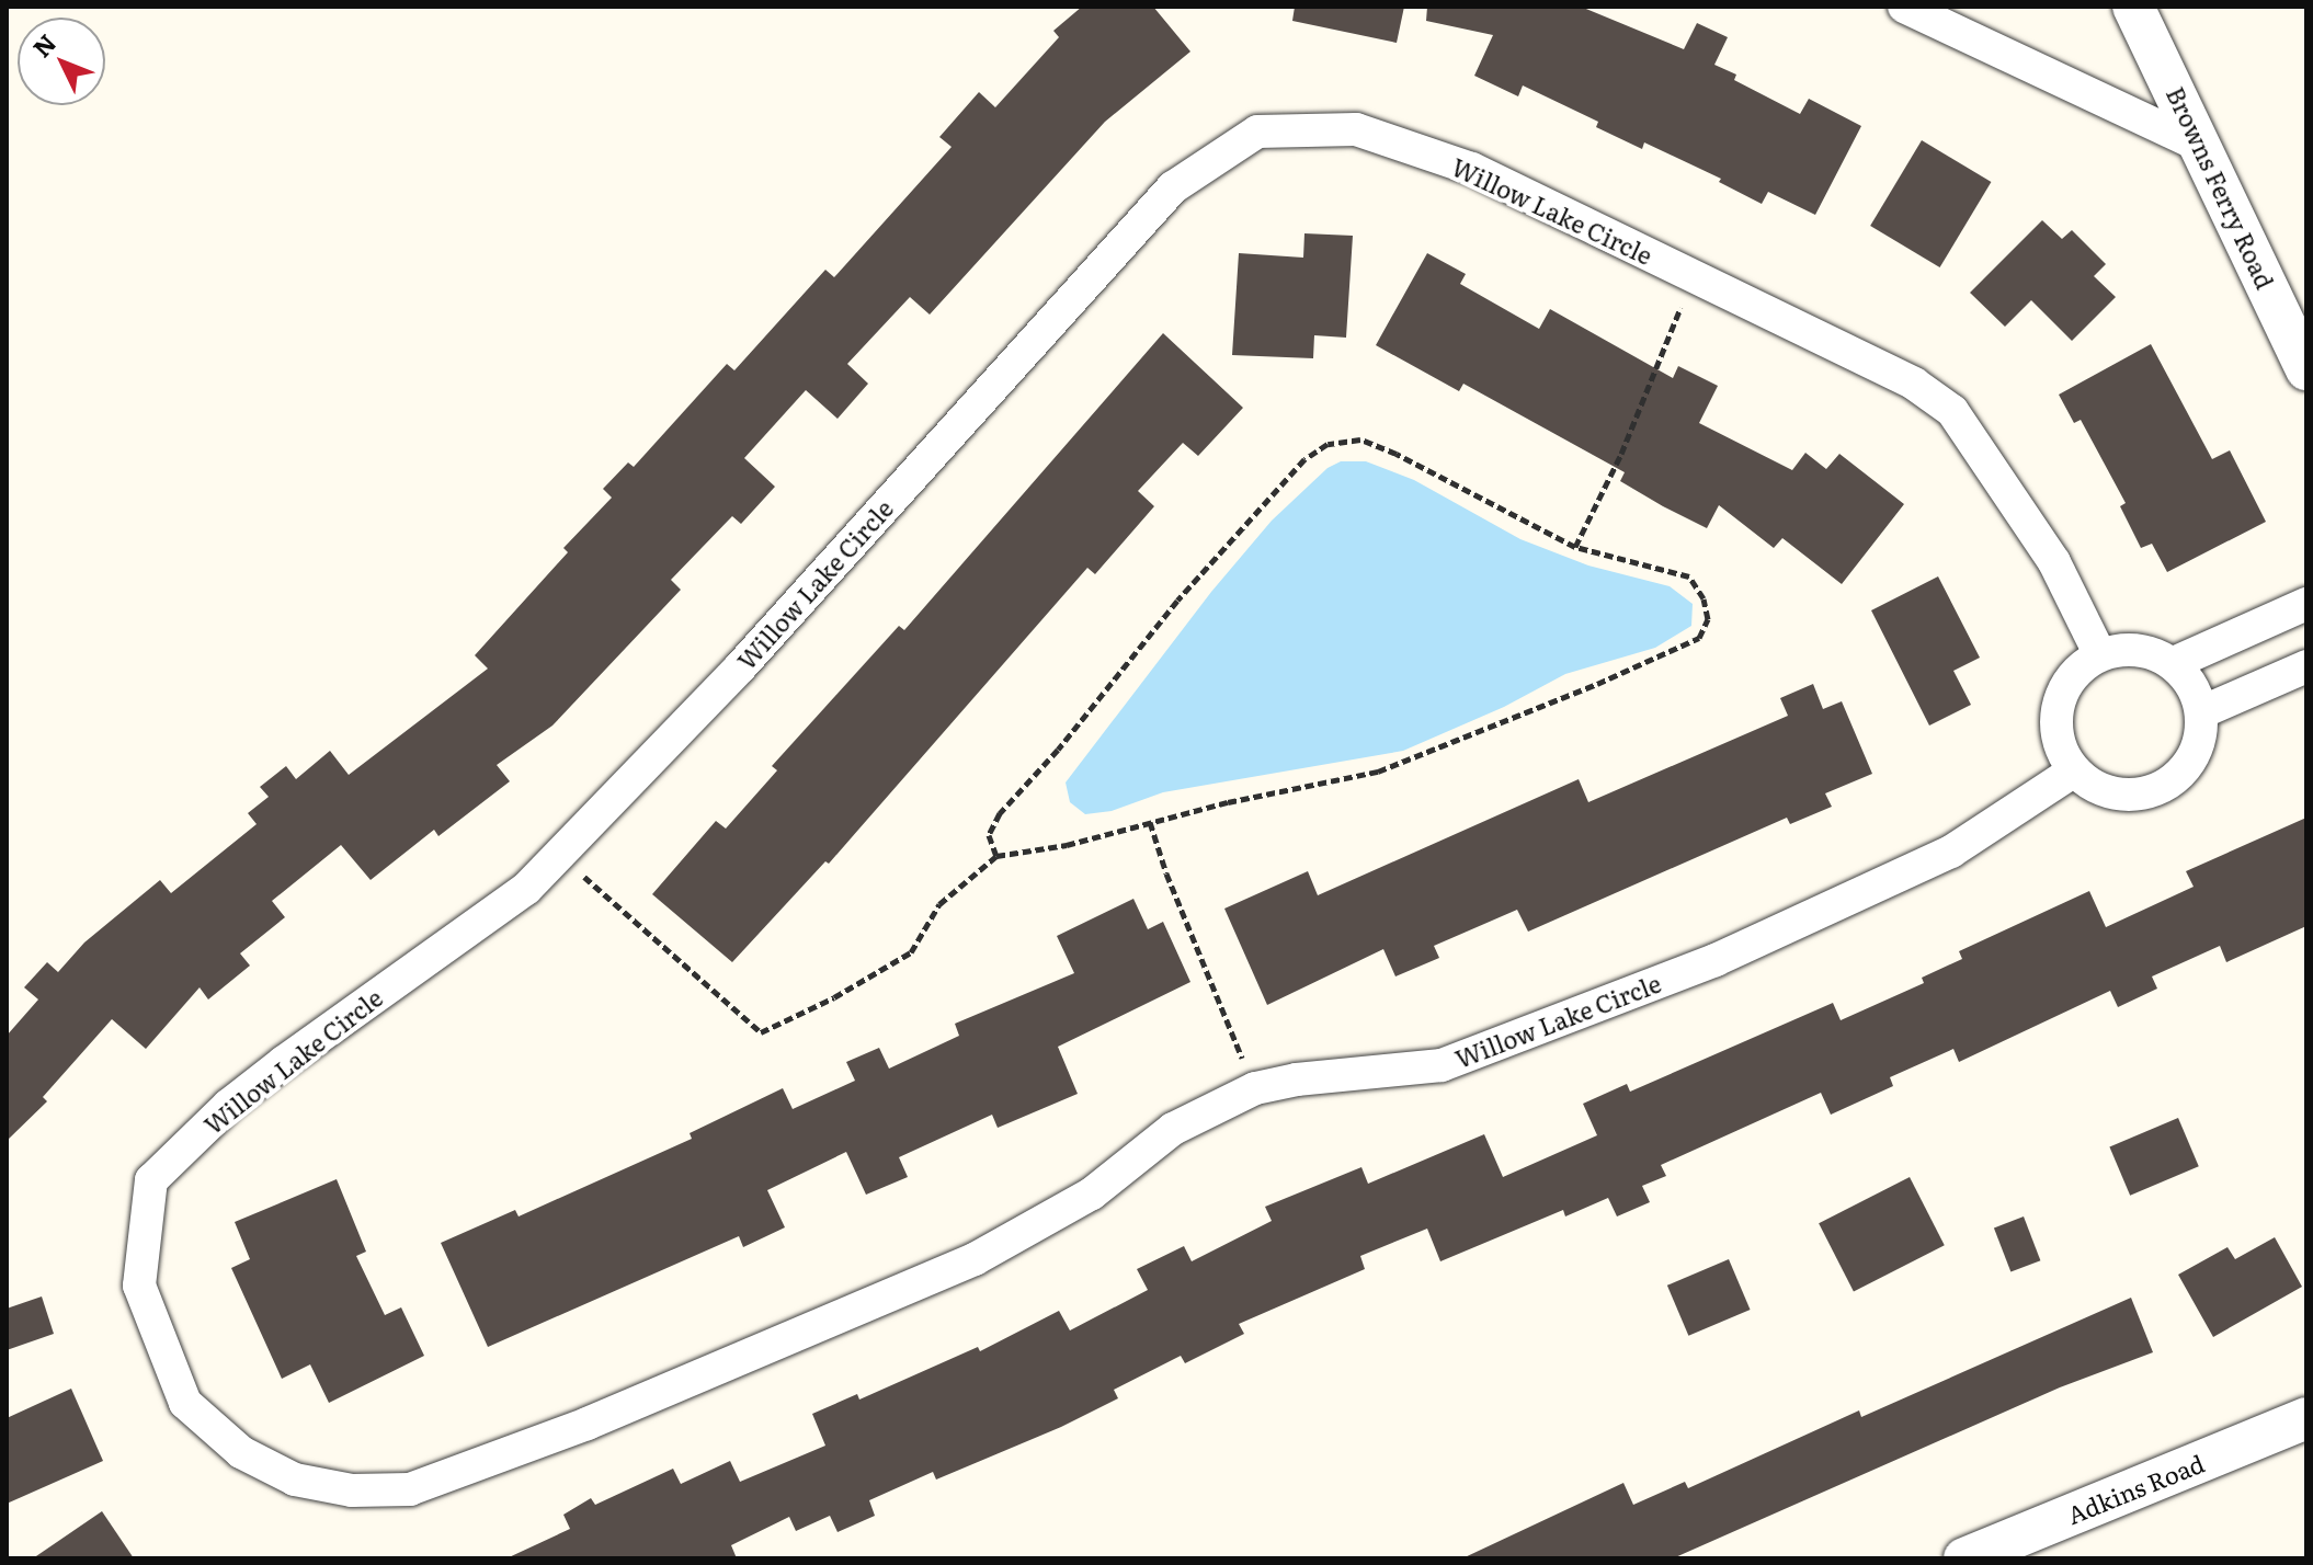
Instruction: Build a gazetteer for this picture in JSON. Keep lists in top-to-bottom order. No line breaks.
{"streets":{"street":["Browns Ferry Road","Willow Lake Circle","Adkins Road"]},"north":"top left"}
